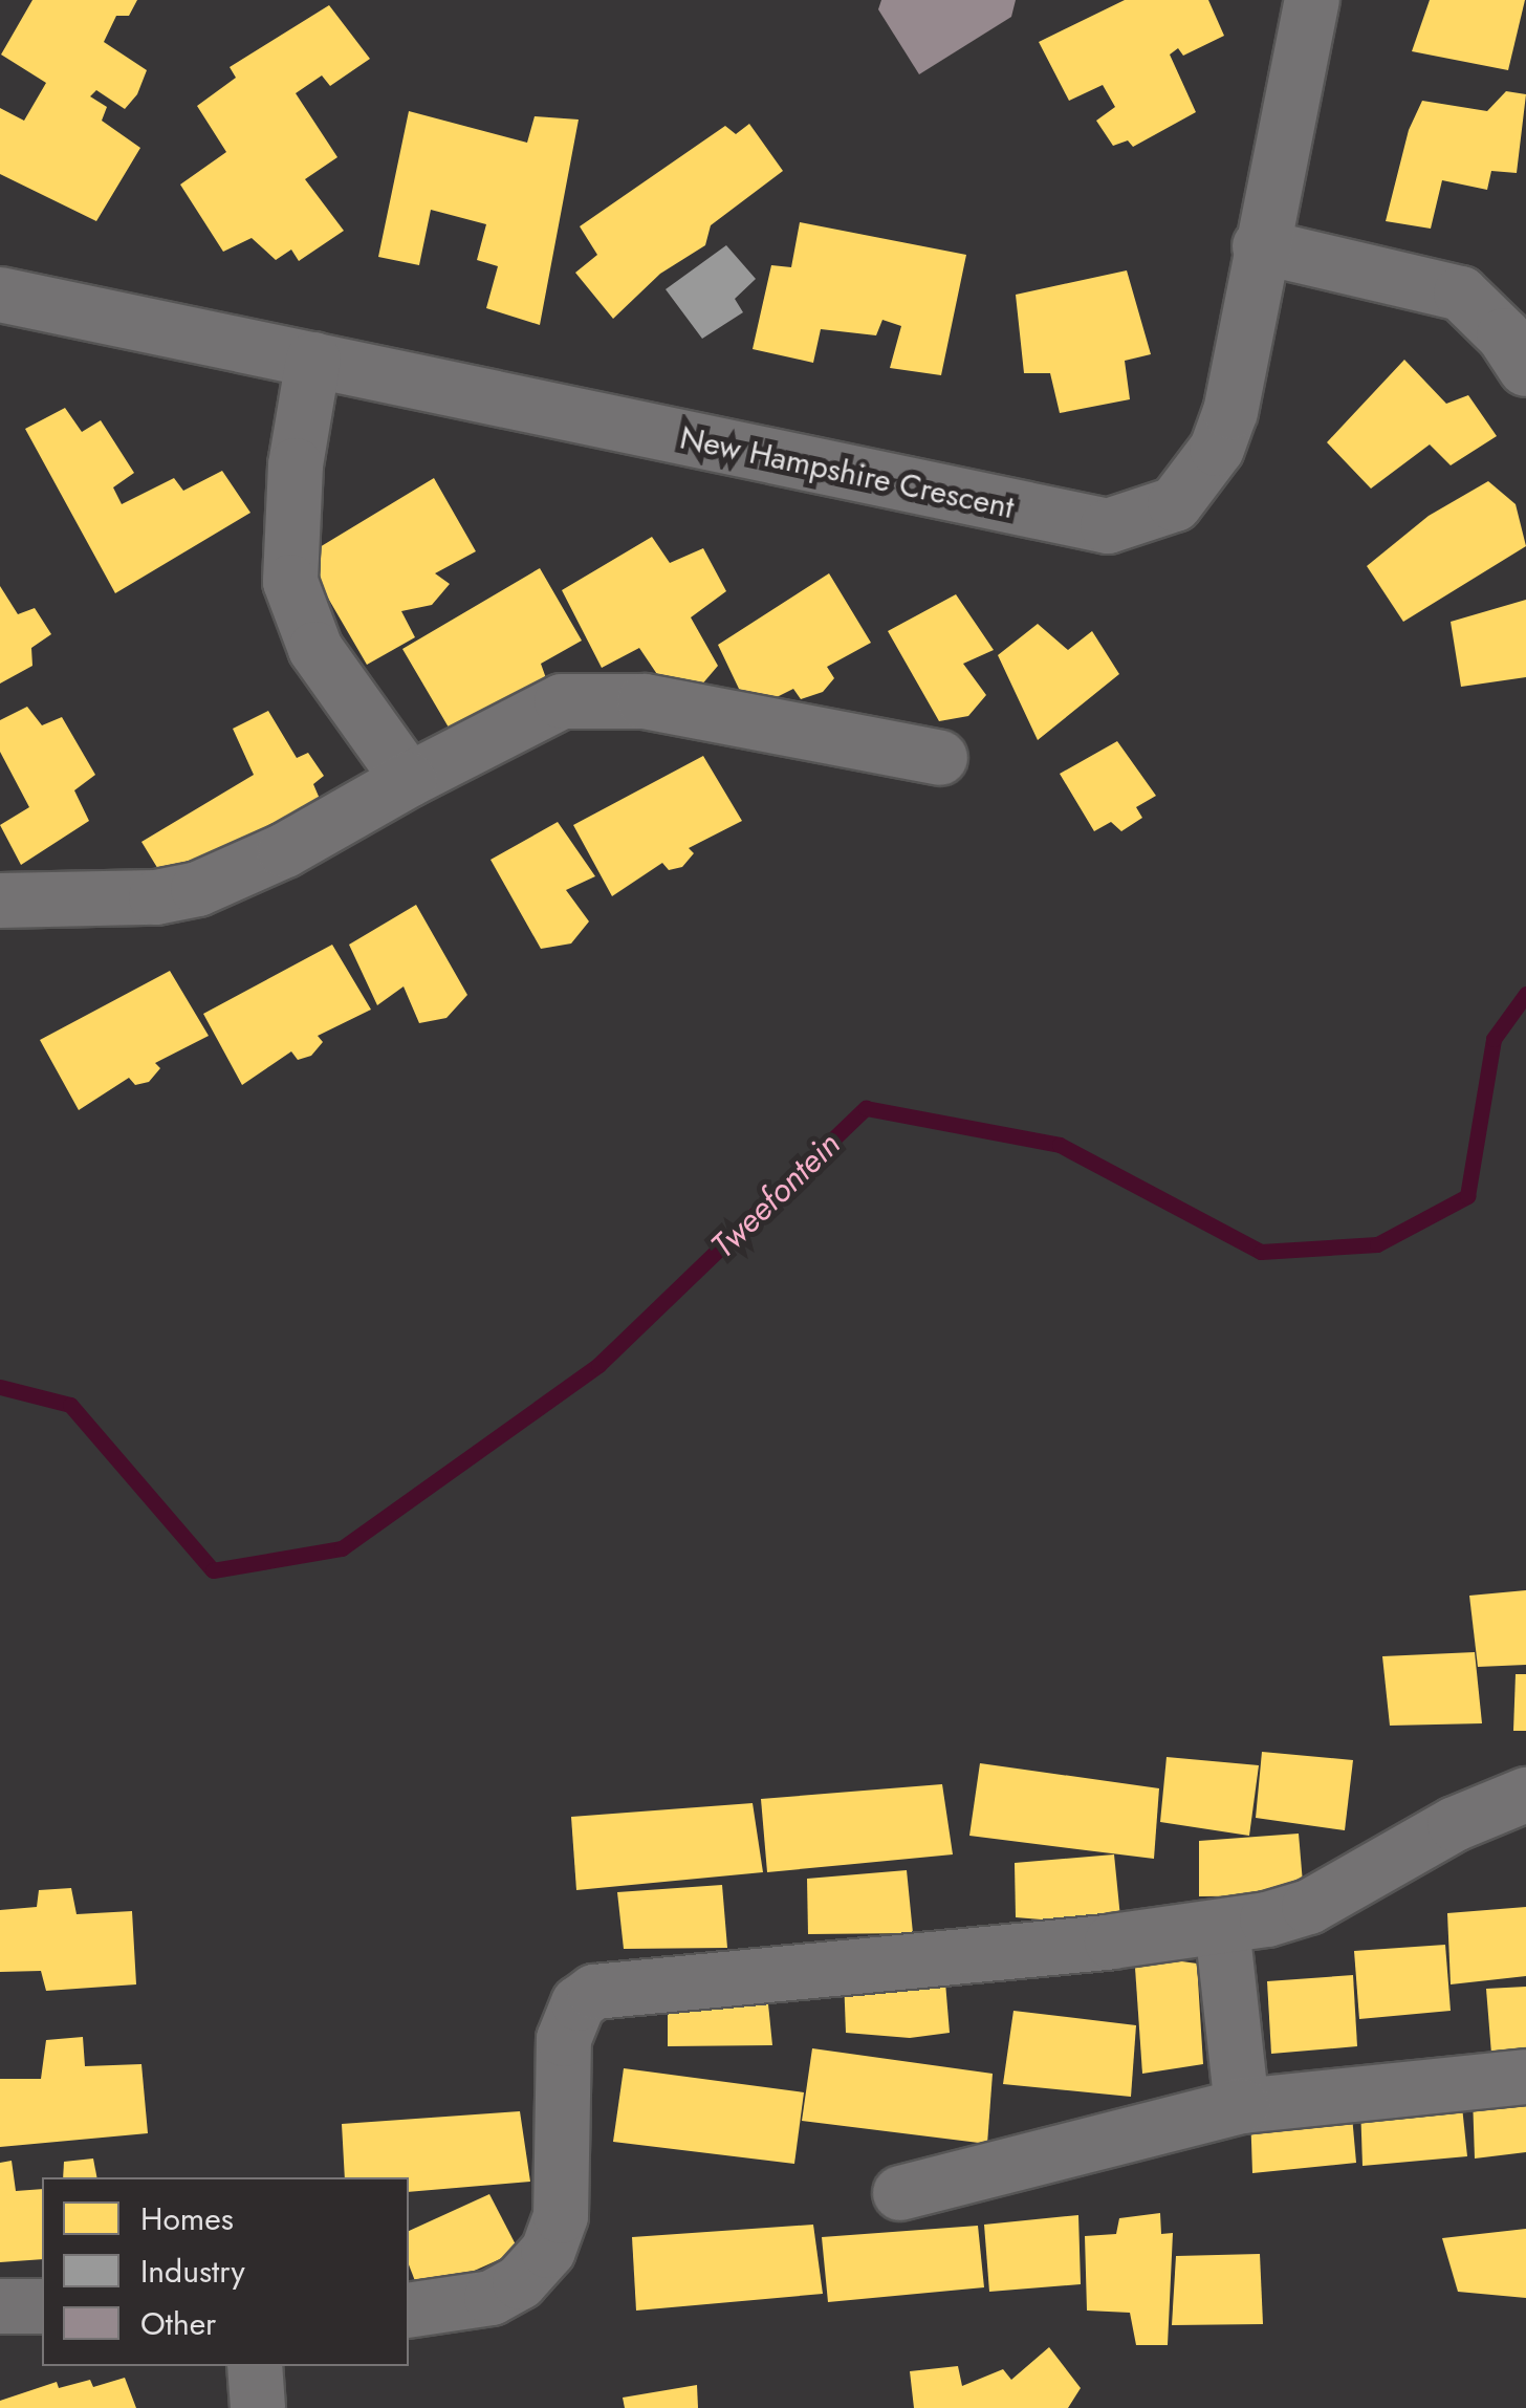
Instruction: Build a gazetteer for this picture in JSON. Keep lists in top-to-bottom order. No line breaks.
{"streets":{"street":["New Hampshire Crescent"]},"water":["Tweefontein"],"legend":["Homes","Industry","Other"]}
